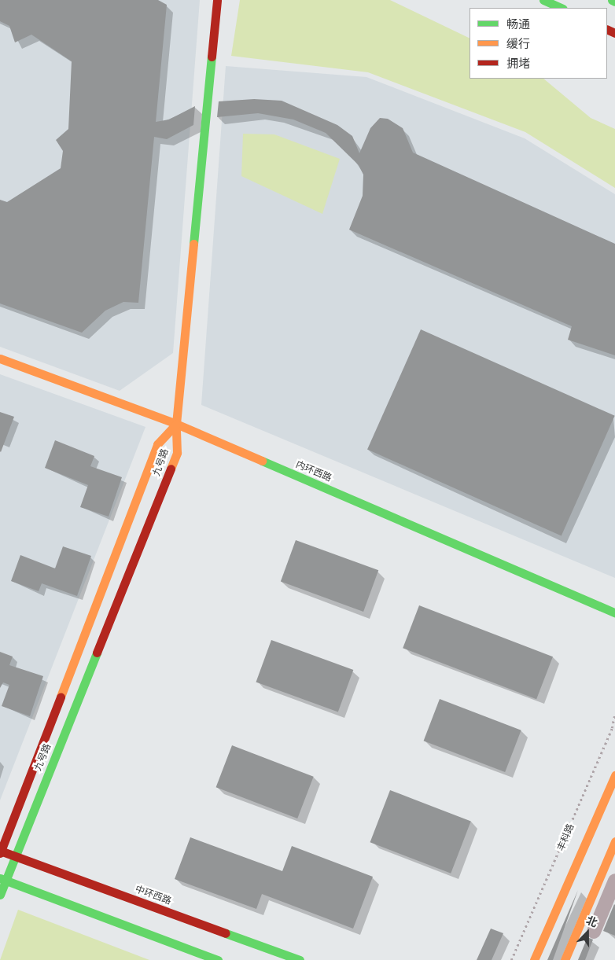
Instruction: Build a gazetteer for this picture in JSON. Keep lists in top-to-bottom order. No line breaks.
{"streets":{"main road":["九号路","内环西路","中环西路"],"path":["丰科路"]},"crossings":[["九号路","内环西路"],["九号路","中环西路"]],"legend":["畅通","缓行","拥堵"],"north":"top"}
